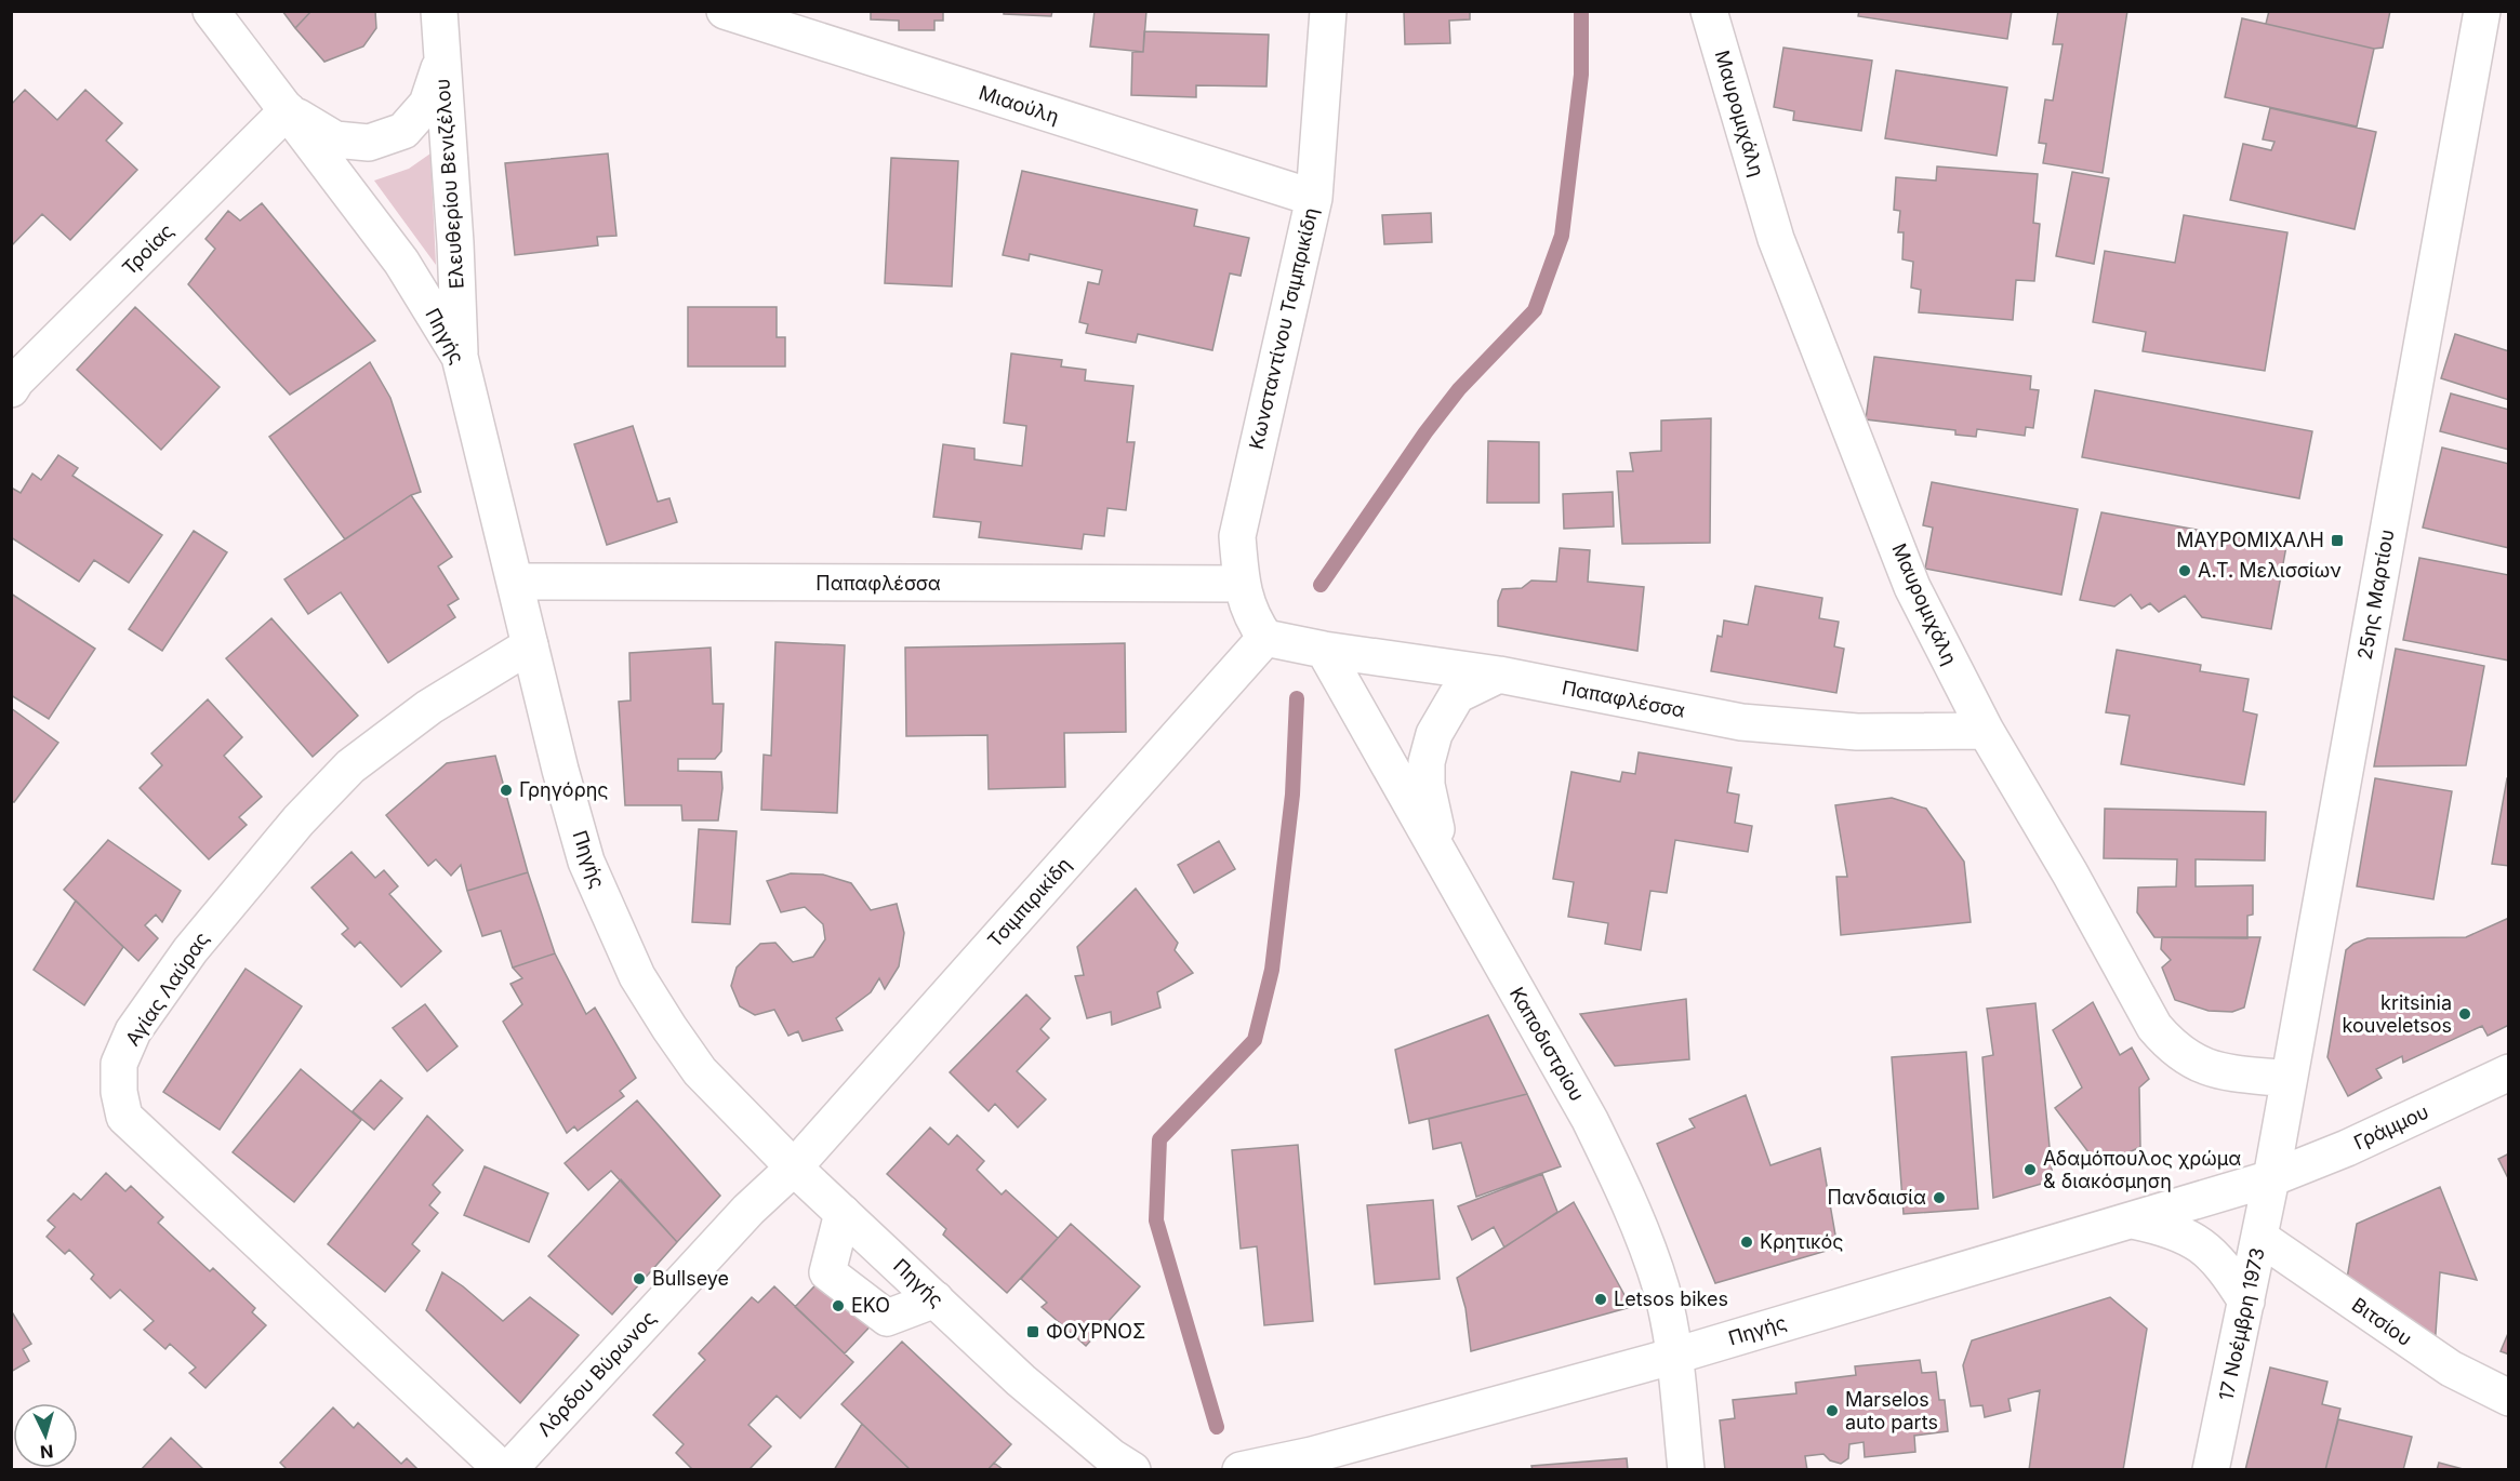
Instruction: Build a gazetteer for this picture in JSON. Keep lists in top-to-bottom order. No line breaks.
{"streets":{"street":["Μιαούλη","Μαυρομιχάλη","Ελευθερίου Βενιζέλου","Τροίας","Κωνσταντίνου Τσιμπρικίδη","Πηγής","Παπαφλέσσα","25ης Μαρτίου","Τσιμπιρικίδη","Αγίας Λαύρας","Καποδιστρίου","Γράμμου","Βιτσίου","17 Νοέμβρη 1973","Λόρδου Βύρωνος"]},"crossings":[["Μιαούλη","Κωνσταντίνου Τσιμπρικίδη"],["Μαυρομιχάλη","Παπαφλέσσα"],["Μαυρομιχάλη","25ης Μαρτίου"],["Ελευθερίου Βενιζέλου","Πηγής"],["Τροίας","Πηγής"],["Κωνσταντίνου Τσιμπρικίδη","Παπαφλέσσα"],["Κωνσταντίνου Τσιμπρικίδη","Τσιμπιρικίδη"],["Πηγής","Παπαφλέσσα"],["Πηγής","25ης Μαρτίου"],["Πηγής","Τσιμπιρικίδη"],["Πηγής","Αγίας Λαύρας"],["Πηγής","Καποδιστρίου"],["Πηγής","Γράμμου"],["Πηγής","17 Νοέμβρη 1973"],["Πηγής","Λόρδου Βύρωνος"],["Παπαφλέσσα","Τσιμπιρικίδη"],["Παπαφλέσσα","Καποδιστρίου"],["25ης Μαρτίου","Γράμμου"],["25ης Μαρτίου","17 Νοέμβρη 1973"],["Τσιμπιρικίδη","Λόρδου Βύρωνος"],["Γράμμου","17 Νοέμβρη 1973"],["Βιτσίου","17 Νοέμβρη 1973"]],"places":{"transit":["ΜΑΥΡΟΜΙΧΑΛΗ","ΦΟΥΡΝΟΣ"],"other":["Α.Τ. Μελισσίων","Γρηγόρης","kritsinia kouveletsos","Αδαμόπουλος χρώμα & διακόσμηση","Πανδαισία","Κρητικός","Bullseye","Letsos bikes","EKO","Marselos auto parts"]},"north":"bottom"}
